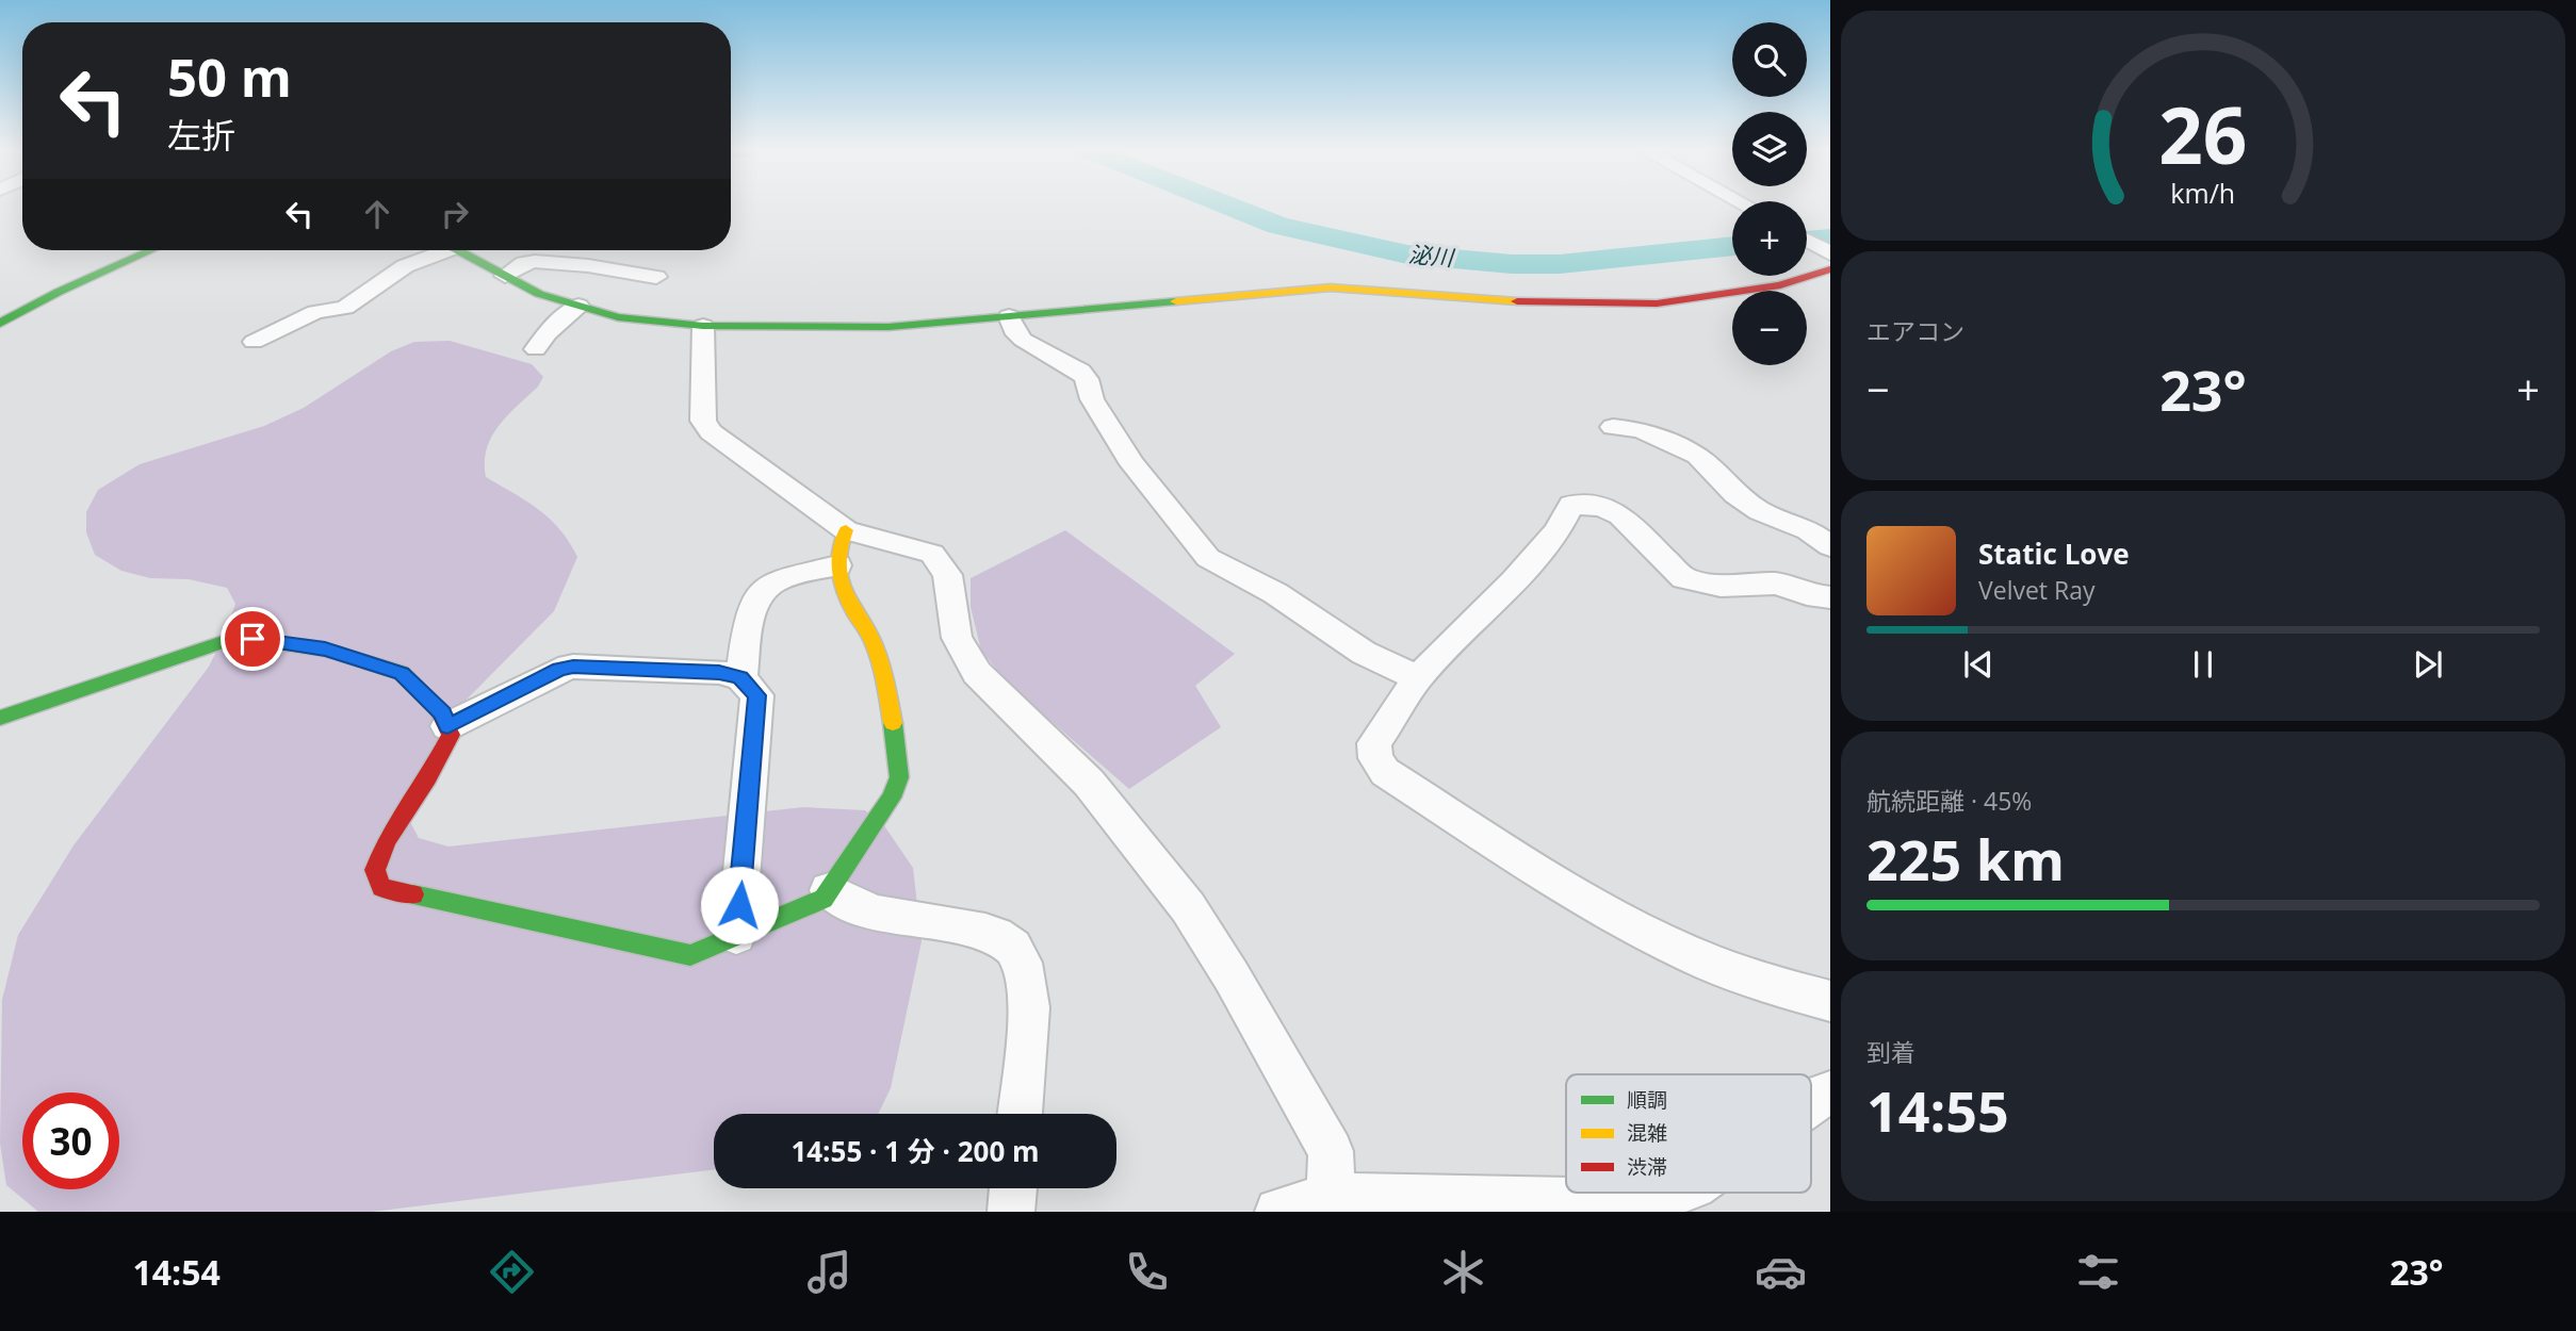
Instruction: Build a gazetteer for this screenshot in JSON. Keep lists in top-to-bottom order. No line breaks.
{"water":["泌川"],"legend":["順調","混雑","渋滞"],"page":{"map_buttons":["+","−"],"turn":["50 m","左折"],"tile":["エアコン",["航続距離 · 45%","225 km"],["到着","14:55"]],"heat":["−","23°","+"],"song":["Static Love","Velvet Ray"],"limit":"30","trip":"14:55 · 1 分 · 200 m","tabs":["14:54","23°"],"gauge":["26","km/h"]}}
